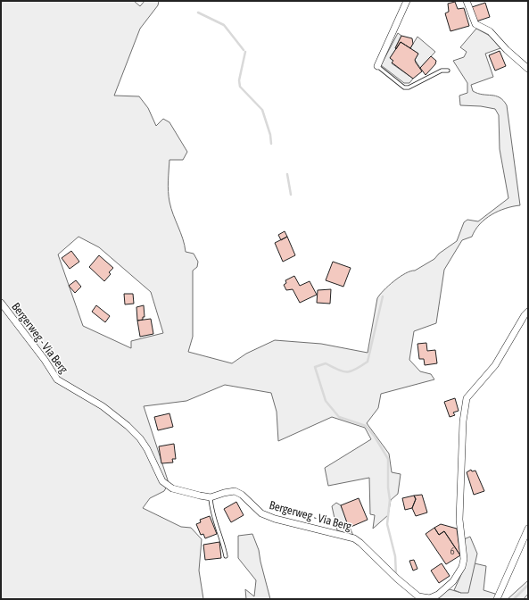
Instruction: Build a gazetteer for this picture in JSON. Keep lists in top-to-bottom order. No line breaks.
{"streets":{"street":["Bergerweg - Via Berg"]},"house_numbers":["6"]}
